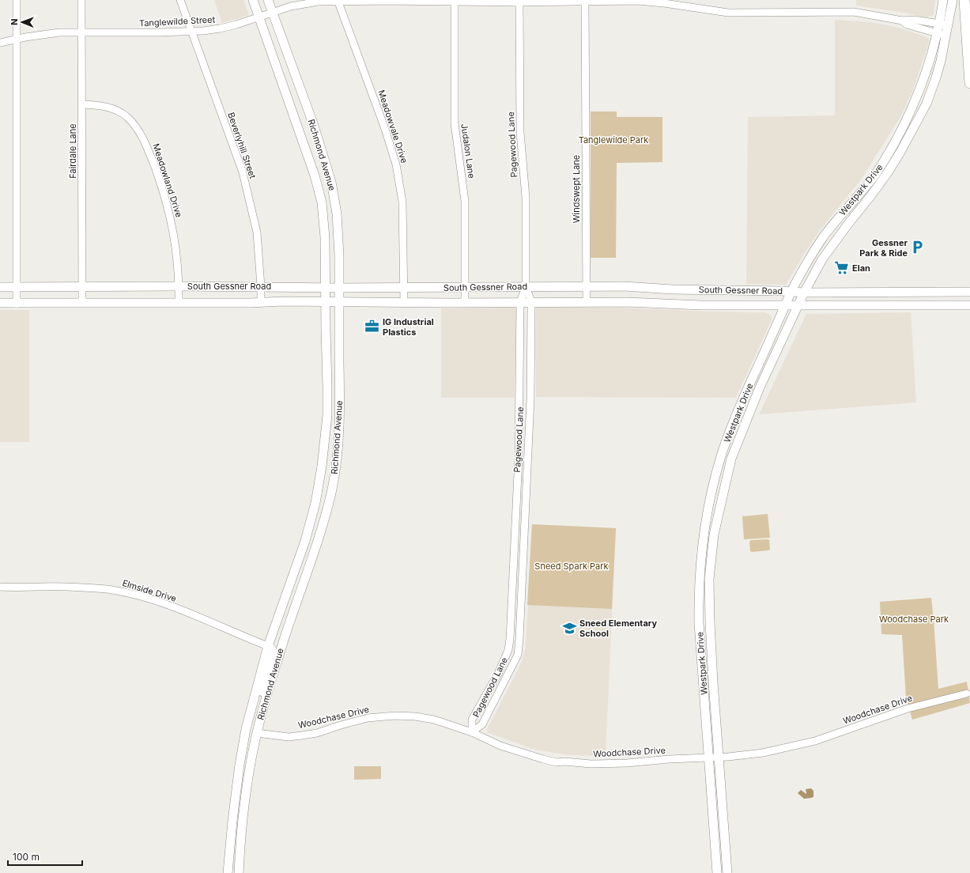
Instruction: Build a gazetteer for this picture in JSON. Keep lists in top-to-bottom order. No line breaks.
{"streets":{"main road":["Richmond Avenue","Westpark Drive","South Gessner Road"],"street":["Tanglewilde Street","Meadowvale Drive","Pagewood Lane","Beverlyhill Street","Fairdale Lane","Judalon Lane","Meadowland Drive","Windswept Lane","Elmside Drive","Woodchase Drive"]},"crossings":[["Tanglewilde Street","Meadowvale Drive"],["Tanglewilde Street","Pagewood Lane"],["Tanglewilde Street","Beverlyhill Street"],["Tanglewilde Street","Fairdale Lane"],["Tanglewilde Street","Judalon Lane"],["Tanglewilde Street","Richmond Avenue"],["Tanglewilde Street","Windswept Lane"],["Tanglewilde Street","Westpark Drive"],["Meadowvale Drive","South Gessner Road"],["Pagewood Lane","South Gessner Road"],["Pagewood Lane","Woodchase Drive"],["Beverlyhill Street","South Gessner Road"],["Fairdale Lane","Meadowland Drive"],["Fairdale Lane","South Gessner Road"],["Judalon Lane","South Gessner Road"],["Richmond Avenue","South Gessner Road"],["Richmond Avenue","Elmside Drive"],["Richmond Avenue","Woodchase Drive"],["Meadowland Drive","South Gessner Road"],["Windswept Lane","South Gessner Road"],["Westpark Drive","South Gessner Road"],["Westpark Drive","Woodchase Drive"]],"parks":["Tanglewilde Park","Sneed Spark Park","Woodchase Park"],"places":{"parking":["Gessner Park & Ride"],"supermarket":["Elan"],"office":["IG Industrial Plastics"],"school or university":["Sneed Elementary School"]},"scale_bar":"100 m","north":"left"}
